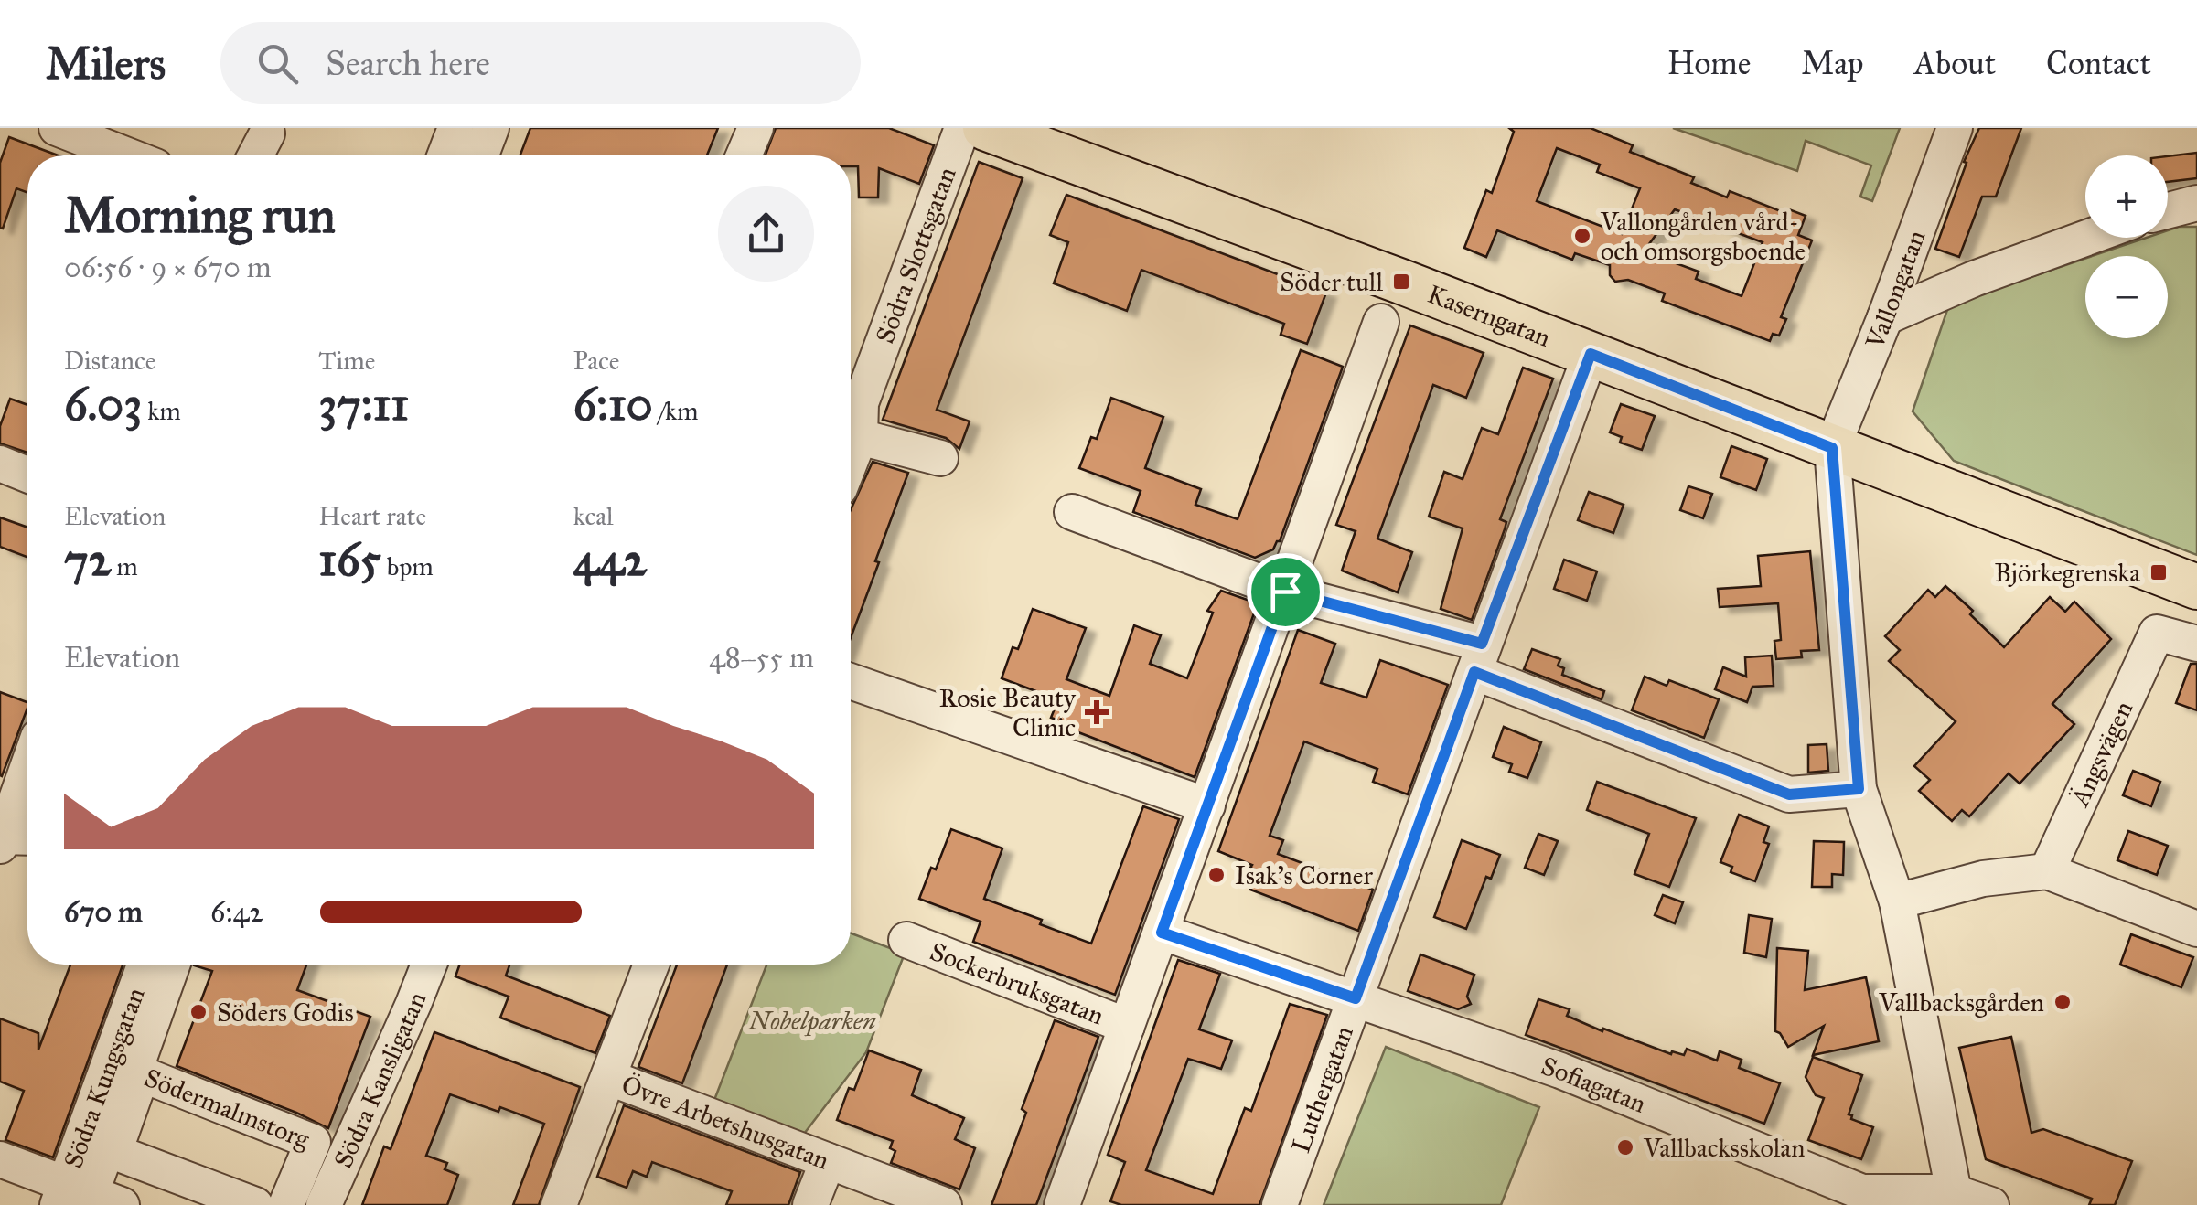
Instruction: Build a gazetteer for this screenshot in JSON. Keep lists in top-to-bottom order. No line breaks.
{"streets":{"main road":["Kaserngatan"],"street":["Södra Slottsgatan","Vallongatan","Ängsvägen","Sockerbruksgatan","Södra Kungsgatan","Södra Kansligatan","Sofiagatan","Luthergatan","Södermalmstorg","Övre Arbetshusgatan"]},"crossings":[["Vallongatan","Kaserngatan"],["Kaserngatan","Luthergatan"],["Sofiagatan","Luthergatan"]],"parks":["Nobelparken"],"places":{"other":["Vallongården vård- och omsorgsboende","Isak's Corner","Vallbacksgården","Söders Godis","Vallbacksskolan"],"transit":["Söder tull","Björkegrenska"],"health":["Rosie Beauty Clinic"]},"page":{"header":"Milers","search":"Search here","nav":["Home","Map","About","Contact"],"map_buttons":["+","−"],"heading":["Morning run","06:56 · 9 × 670 m"],"stats":[["Distance","6.03 km"],["Time","37:11"],["Pace","6:10 /km"],["Elevation","72 m"],["Heart rate","165 bpm"],["kcal","442"]],"chart":["Elevation","48–55 m"],"list":[{"name":"670 m","note":"6:42"}]}}
